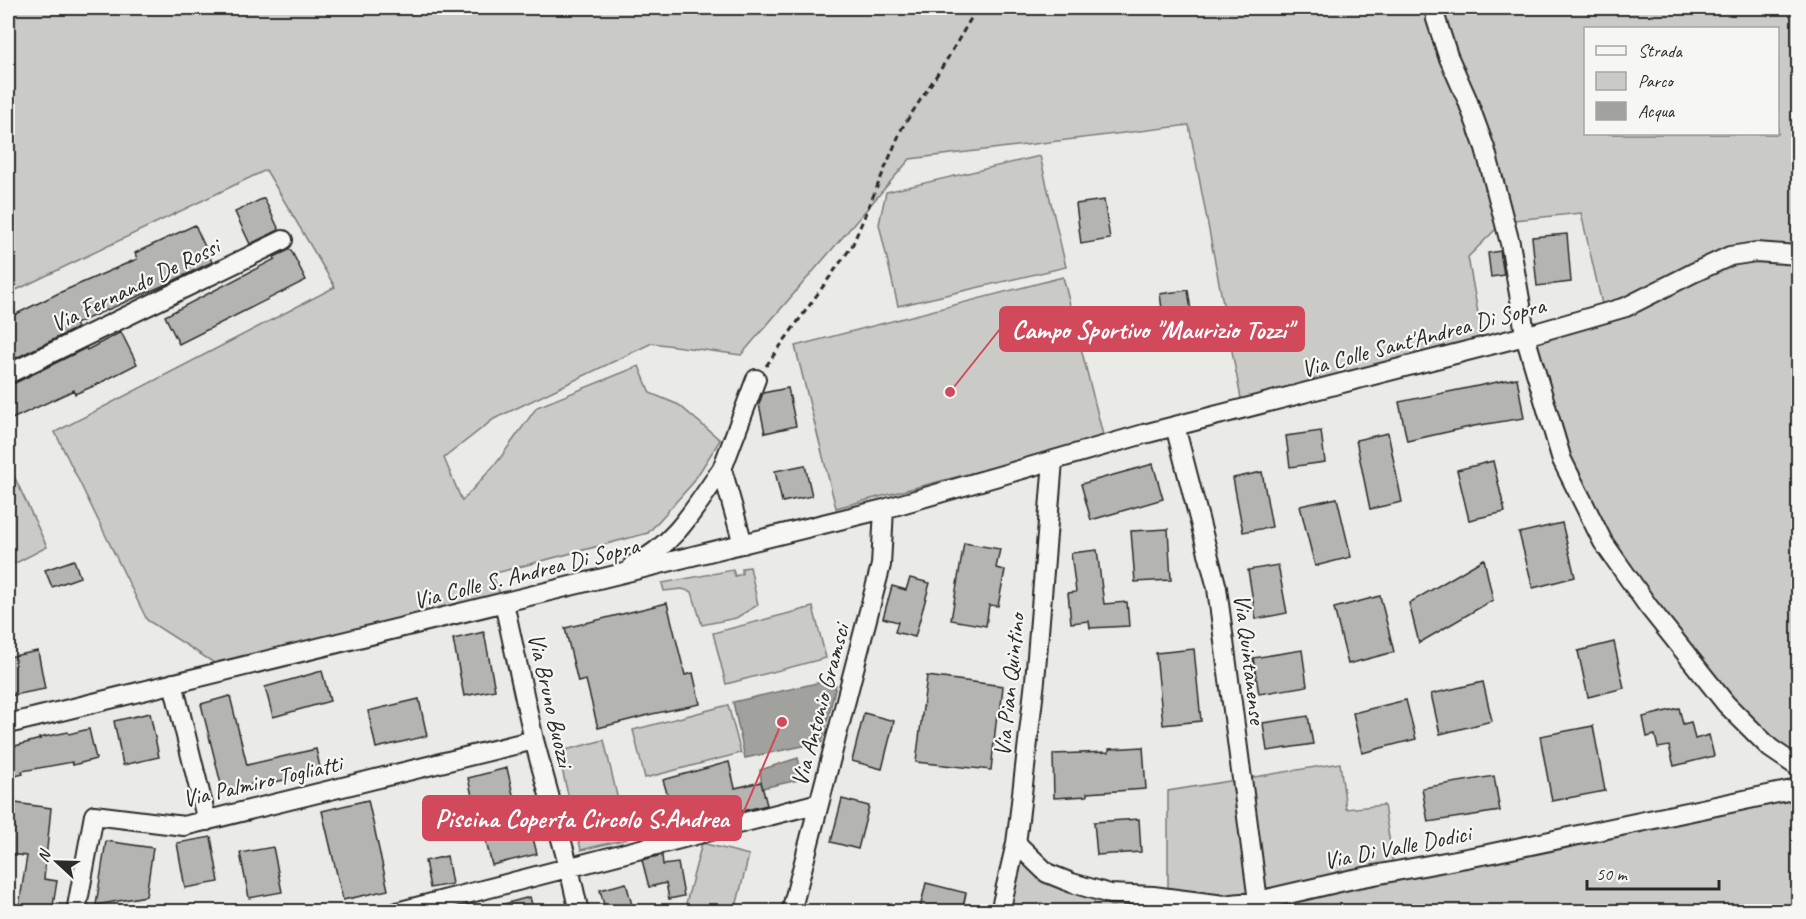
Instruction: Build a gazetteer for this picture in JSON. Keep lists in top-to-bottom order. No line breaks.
{"streets":{"street":["Via Fernando De Rossi","Via Colle Sant'Andrea Di Sopra","Via Colle S. Andrea Di Sopra","Via Quintanense","Via Pian Quintino","Via Bruno Buozzi","Via Antonio Gramsci","Via Palmiro Togliatti","Via Di Valle Dodici"]},"crossings":[["Via Colle Sant'Andrea Di Sopra","Via Colle S. Andrea Di Sopra"],["Via Colle Sant'Andrea Di Sopra","Via Quintanense"],["Via Colle Sant'Andrea Di Sopra","Via Pian Quintino"],["Via Colle S. Andrea Di Sopra","Via Pian Quintino"],["Via Colle S. Andrea Di Sopra","Via Bruno Buozzi"],["Via Colle S. Andrea Di Sopra","Via Antonio Gramsci"],["Via Quintanense","Via Di Valle Dodici"],["Via Pian Quintino","Via Di Valle Dodici"],["Via Bruno Buozzi","Via Palmiro Togliatti"]],"places":["Campo Sportivo \"Maurizio Tozzi\"","Piscina Coperta Circolo S.Andrea"],"legend":["Strada","Parco","Acqua"],"scale_bar":"50 m","north":"left"}
